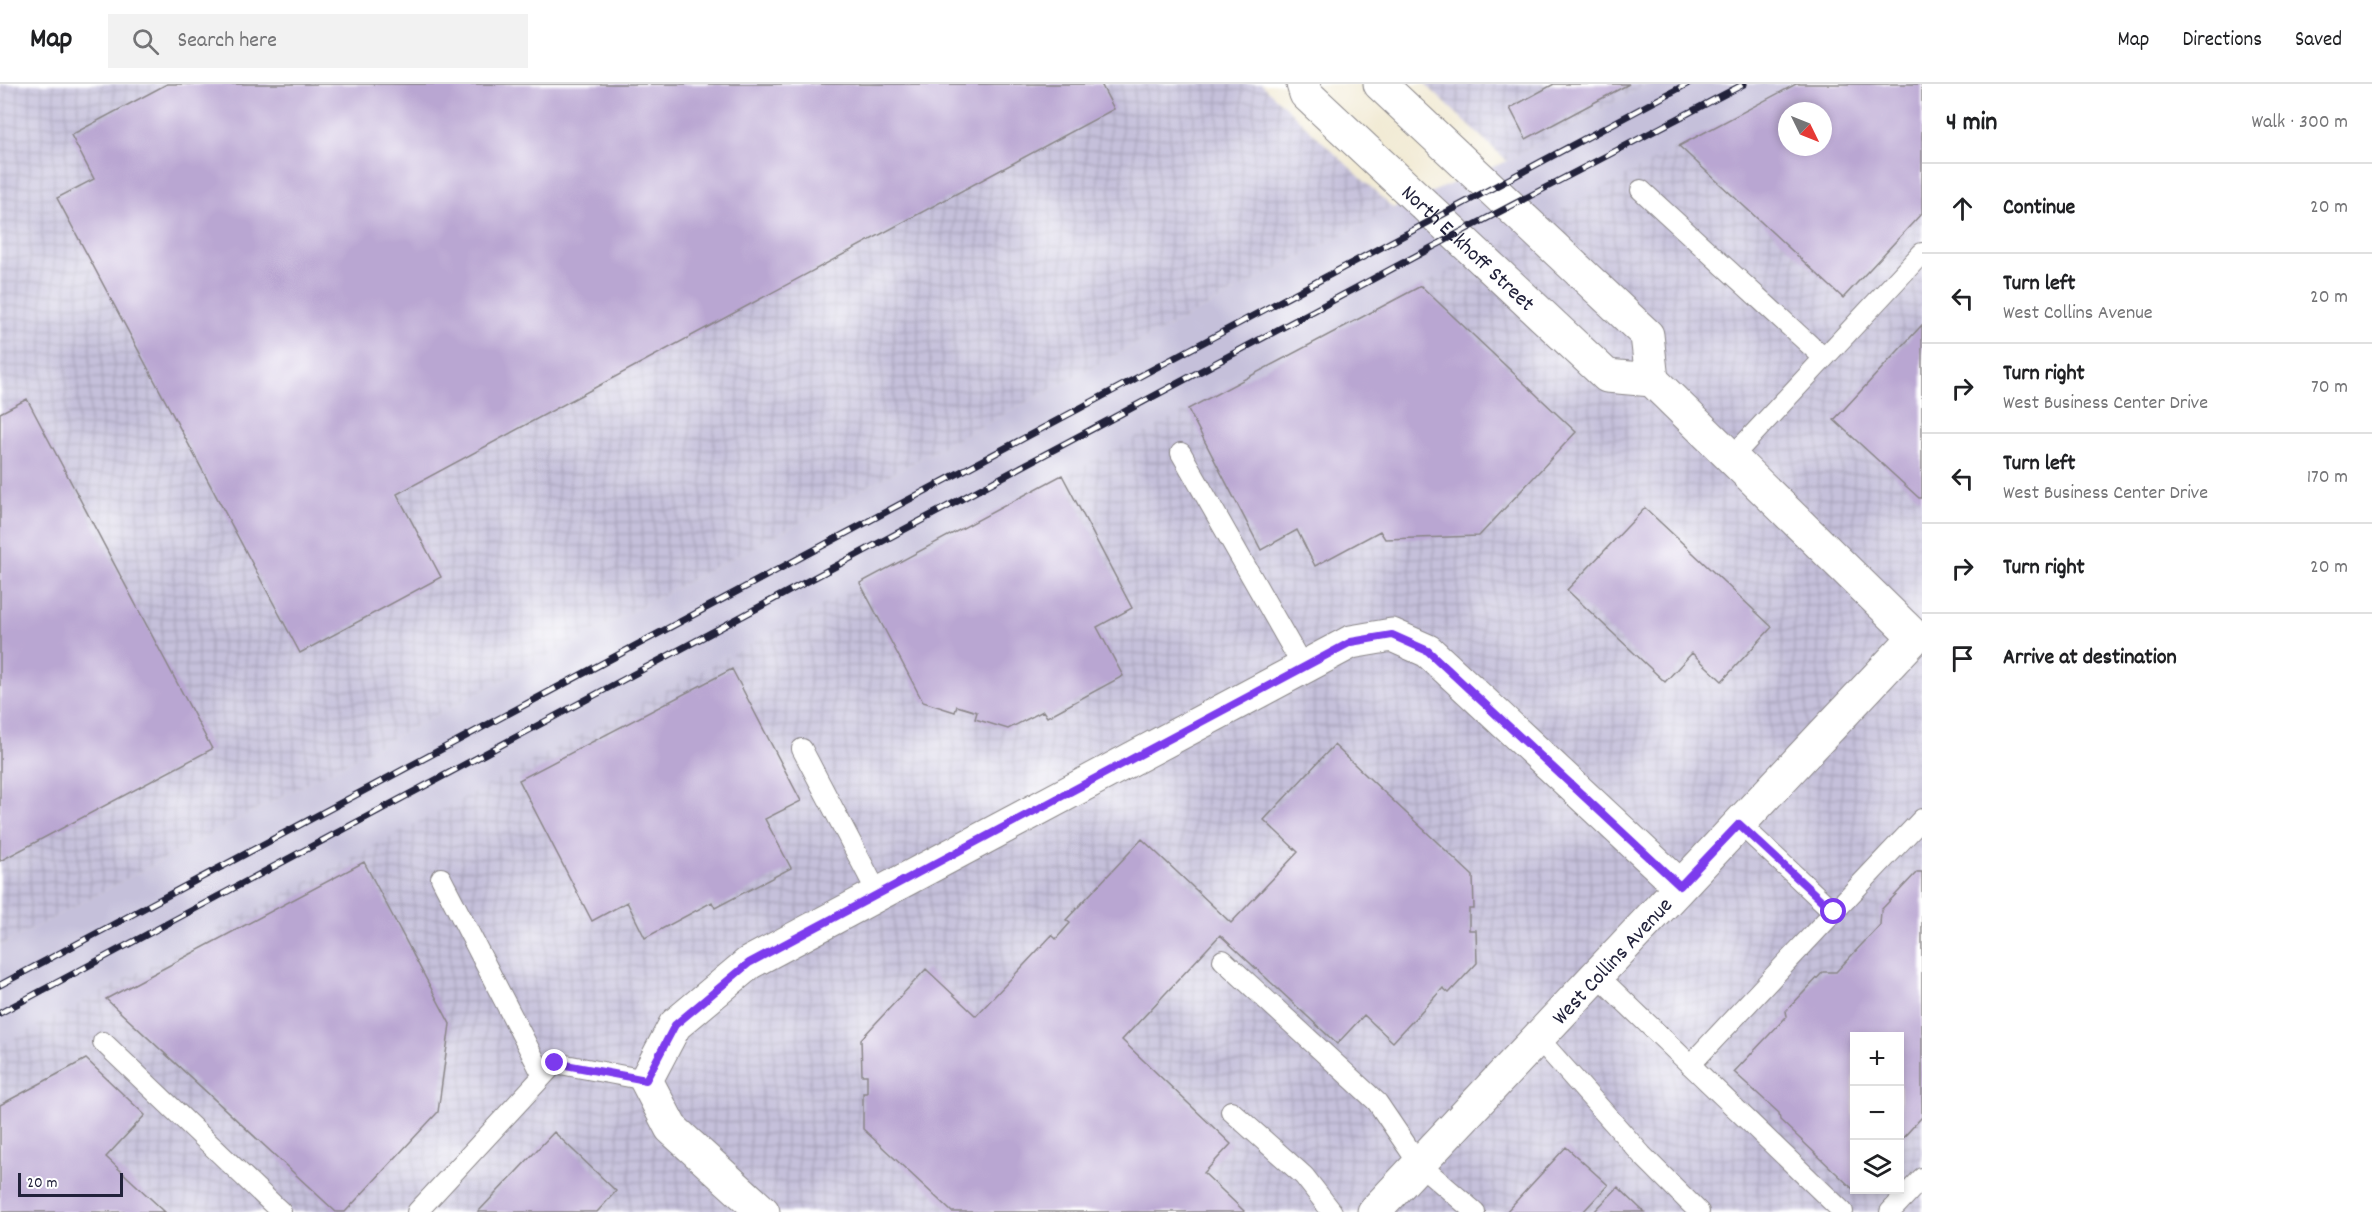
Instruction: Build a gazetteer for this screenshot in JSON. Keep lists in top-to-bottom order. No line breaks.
{"streets":{"street":["North Eckhoff Street","West Collins Avenue"]},"scale_bar":"20 m","north":"bottom right","page":{"header":"Map","search":"Search here","nav":["Map","Directions","Saved"],"heading":["4 min","Walk · 300 m"],"list":[["Continue","20 m"],["Turn left","West Collins Avenue","20 m"],["Turn right","West Business Center Drive","70 m"],["Turn left","West Business Center Drive","170 m"],["Turn right","20 m"],"Arrive at destination"],"map_buttons":["+","−"],"scale":"20 m"}}
